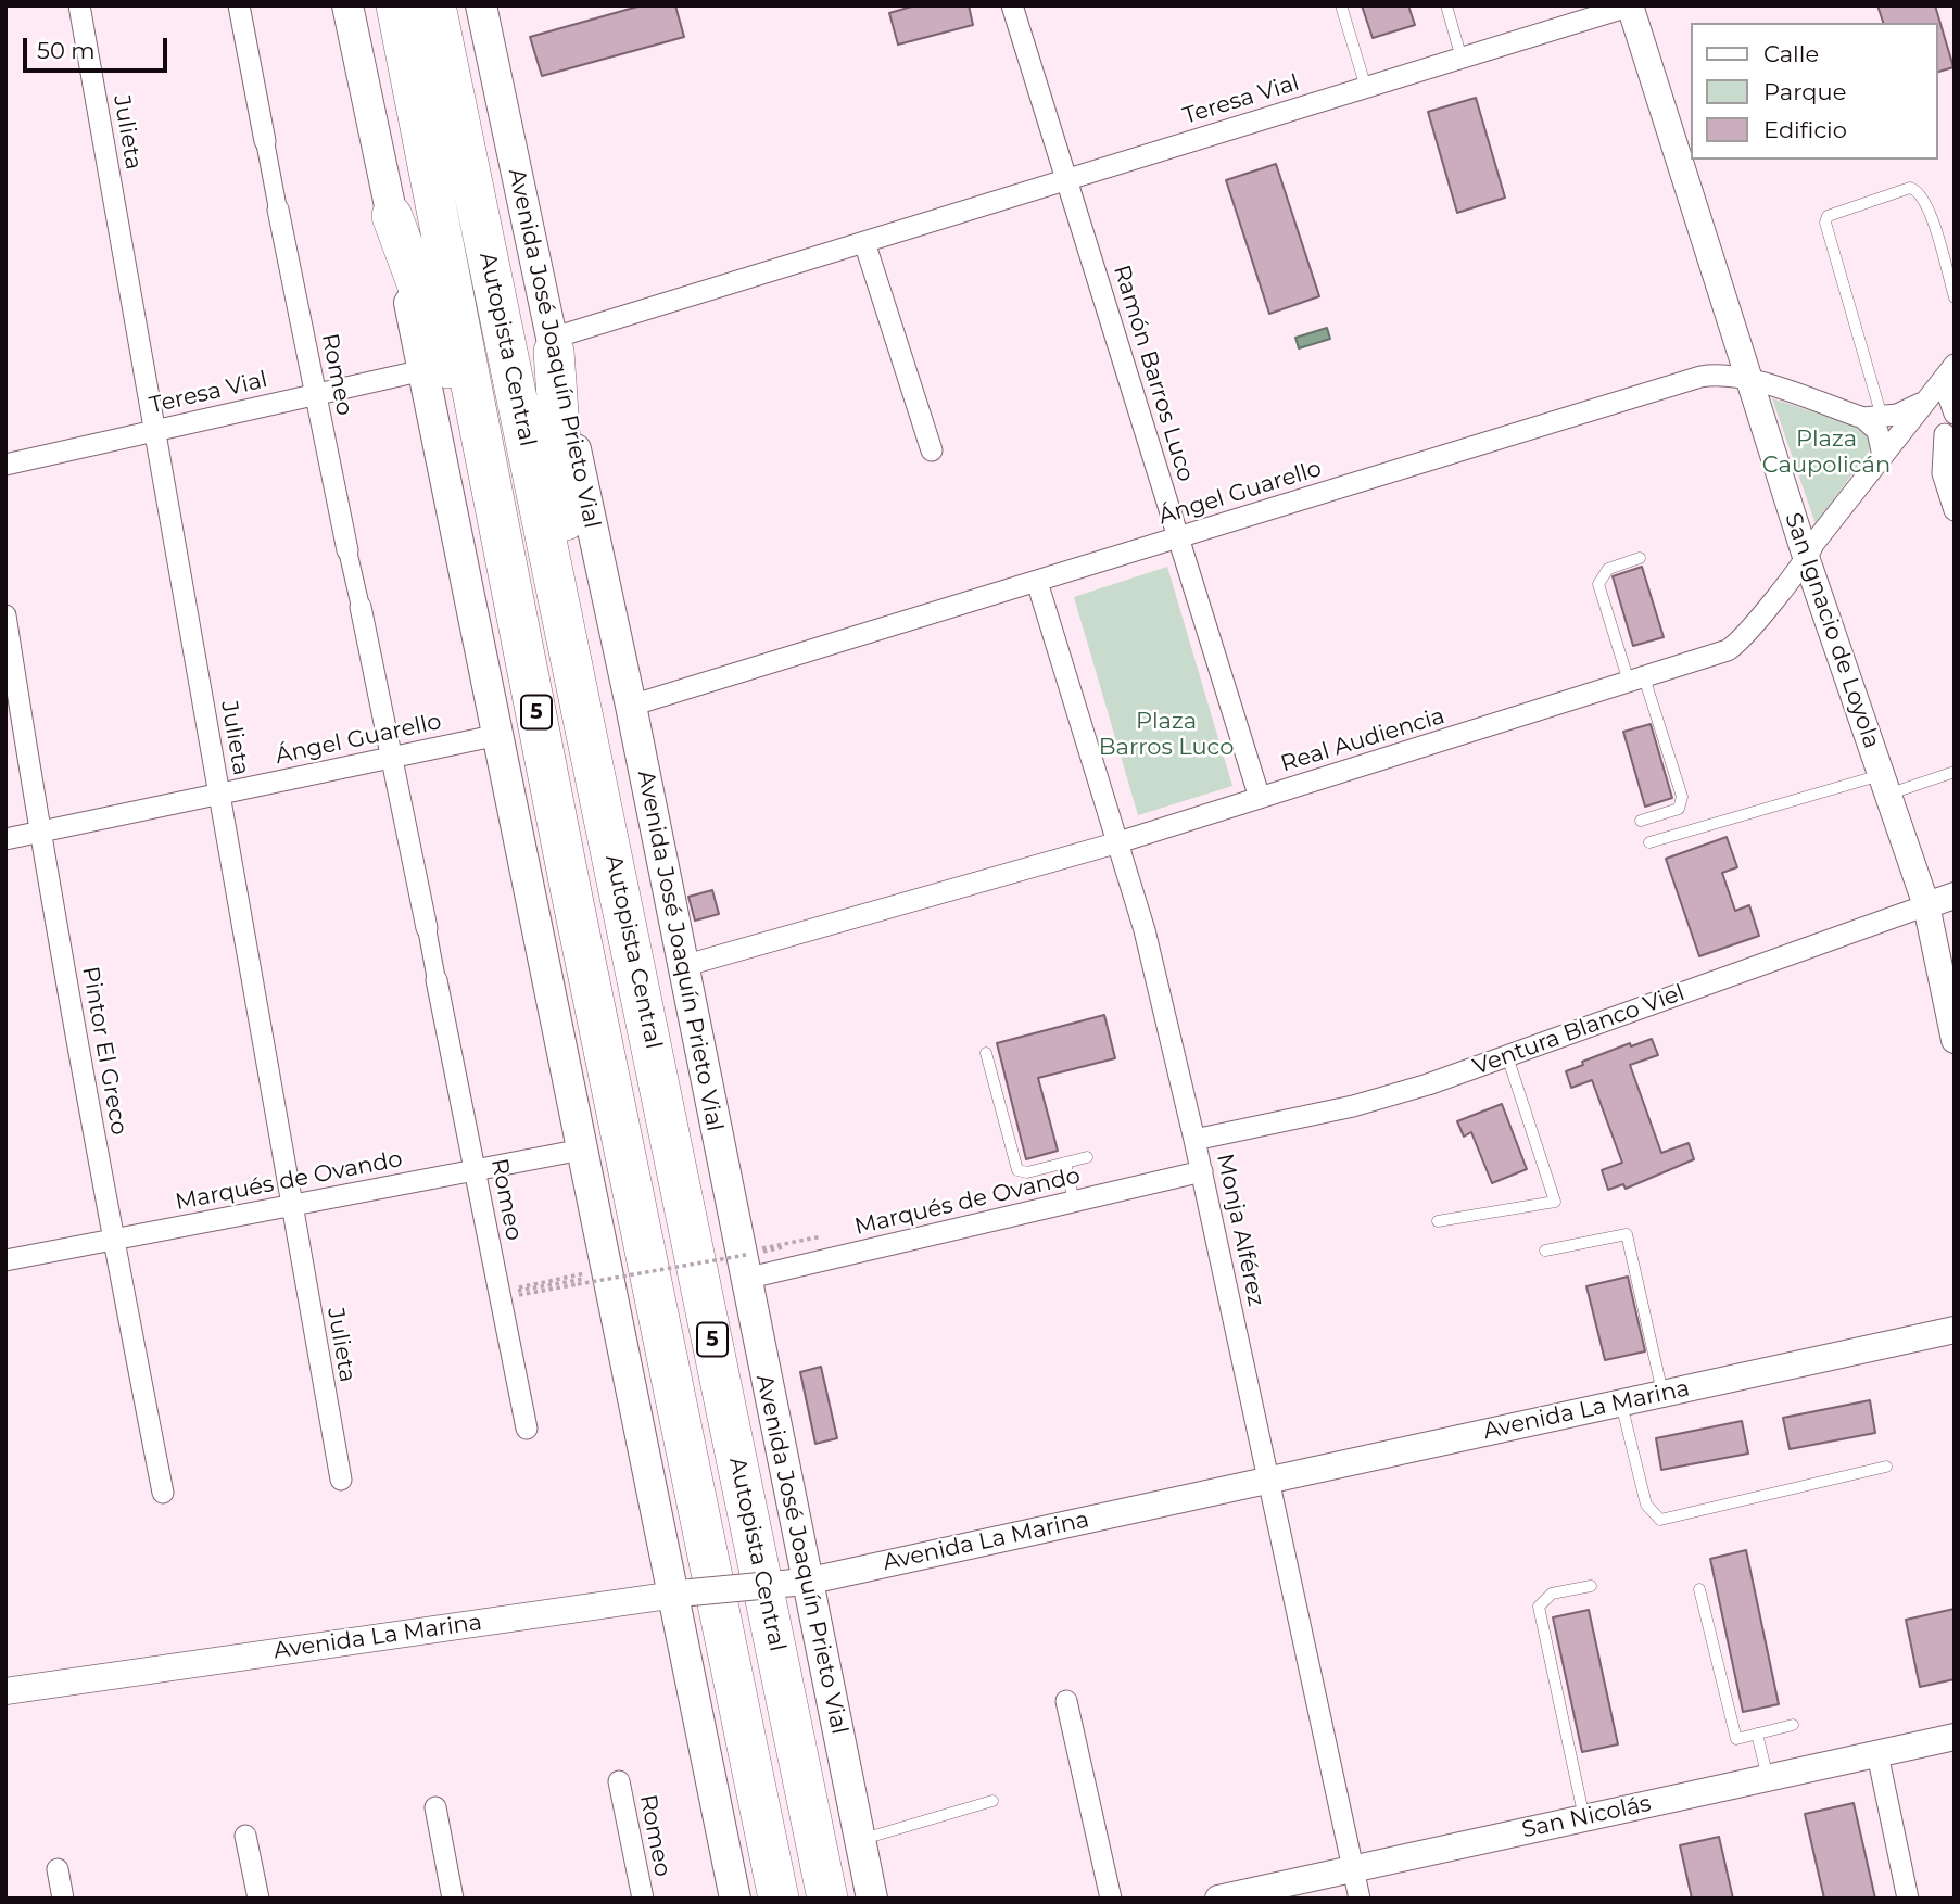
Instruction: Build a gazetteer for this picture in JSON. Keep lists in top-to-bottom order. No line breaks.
{"streets":{"highway":["Autopista Central","5"],"main road":["Avenida José Joaquín Prieto Vial"],"street":["Teresa Vial","Julieta","Ramón Barros Luco","Romeo","Ángel Guarello","San Ignacio de Loyola","Real Audiencia","Ventura Blanco Viel","Pintor El Greco","Marqués de Ovando","Monja Alférez","Avenida La Marina","San Nicolás"]},"crossings":[["Teresa Vial","Julieta"],["Teresa Vial","Avenida José Joaquín Prieto Vial"],["Teresa Vial","Ramón Barros Luco"],["Teresa Vial","Romeo"],["Teresa Vial","San Ignacio de Loyola"],["Julieta","Ángel Guarello"],["Julieta","Marqués de Ovando"],["Avenida José Joaquín Prieto Vial","Ángel Guarello"],["Avenida José Joaquín Prieto Vial","Real Audiencia"],["Avenida José Joaquín Prieto Vial","Marqués de Ovando"],["Avenida José Joaquín Prieto Vial","Avenida La Marina"],["Ramón Barros Luco","Ángel Guarello"],["Ramón Barros Luco","Real Audiencia"],["Romeo","Marqués de Ovando"],["Ángel Guarello","San Ignacio de Loyola"],["Ángel Guarello","Pintor El Greco"],["Ángel Guarello","Monja Alférez"],["San Ignacio de Loyola","Real Audiencia"],["San Ignacio de Loyola","Ventura Blanco Viel"],["Real Audiencia","Monja Alférez"],["Ventura Blanco Viel","Monja Alférez"],["Pintor El Greco","Marqués de Ovando"],["Marqués de Ovando","Monja Alférez"],["Monja Alférez","Avenida La Marina"],["Monja Alférez","San Nicolás"]],"parks":["Plaza Caupolicán","Plaza Barros Luco"],"legend":["Calle","Parque","Edificio"],"scale_bar":"50 m"}
